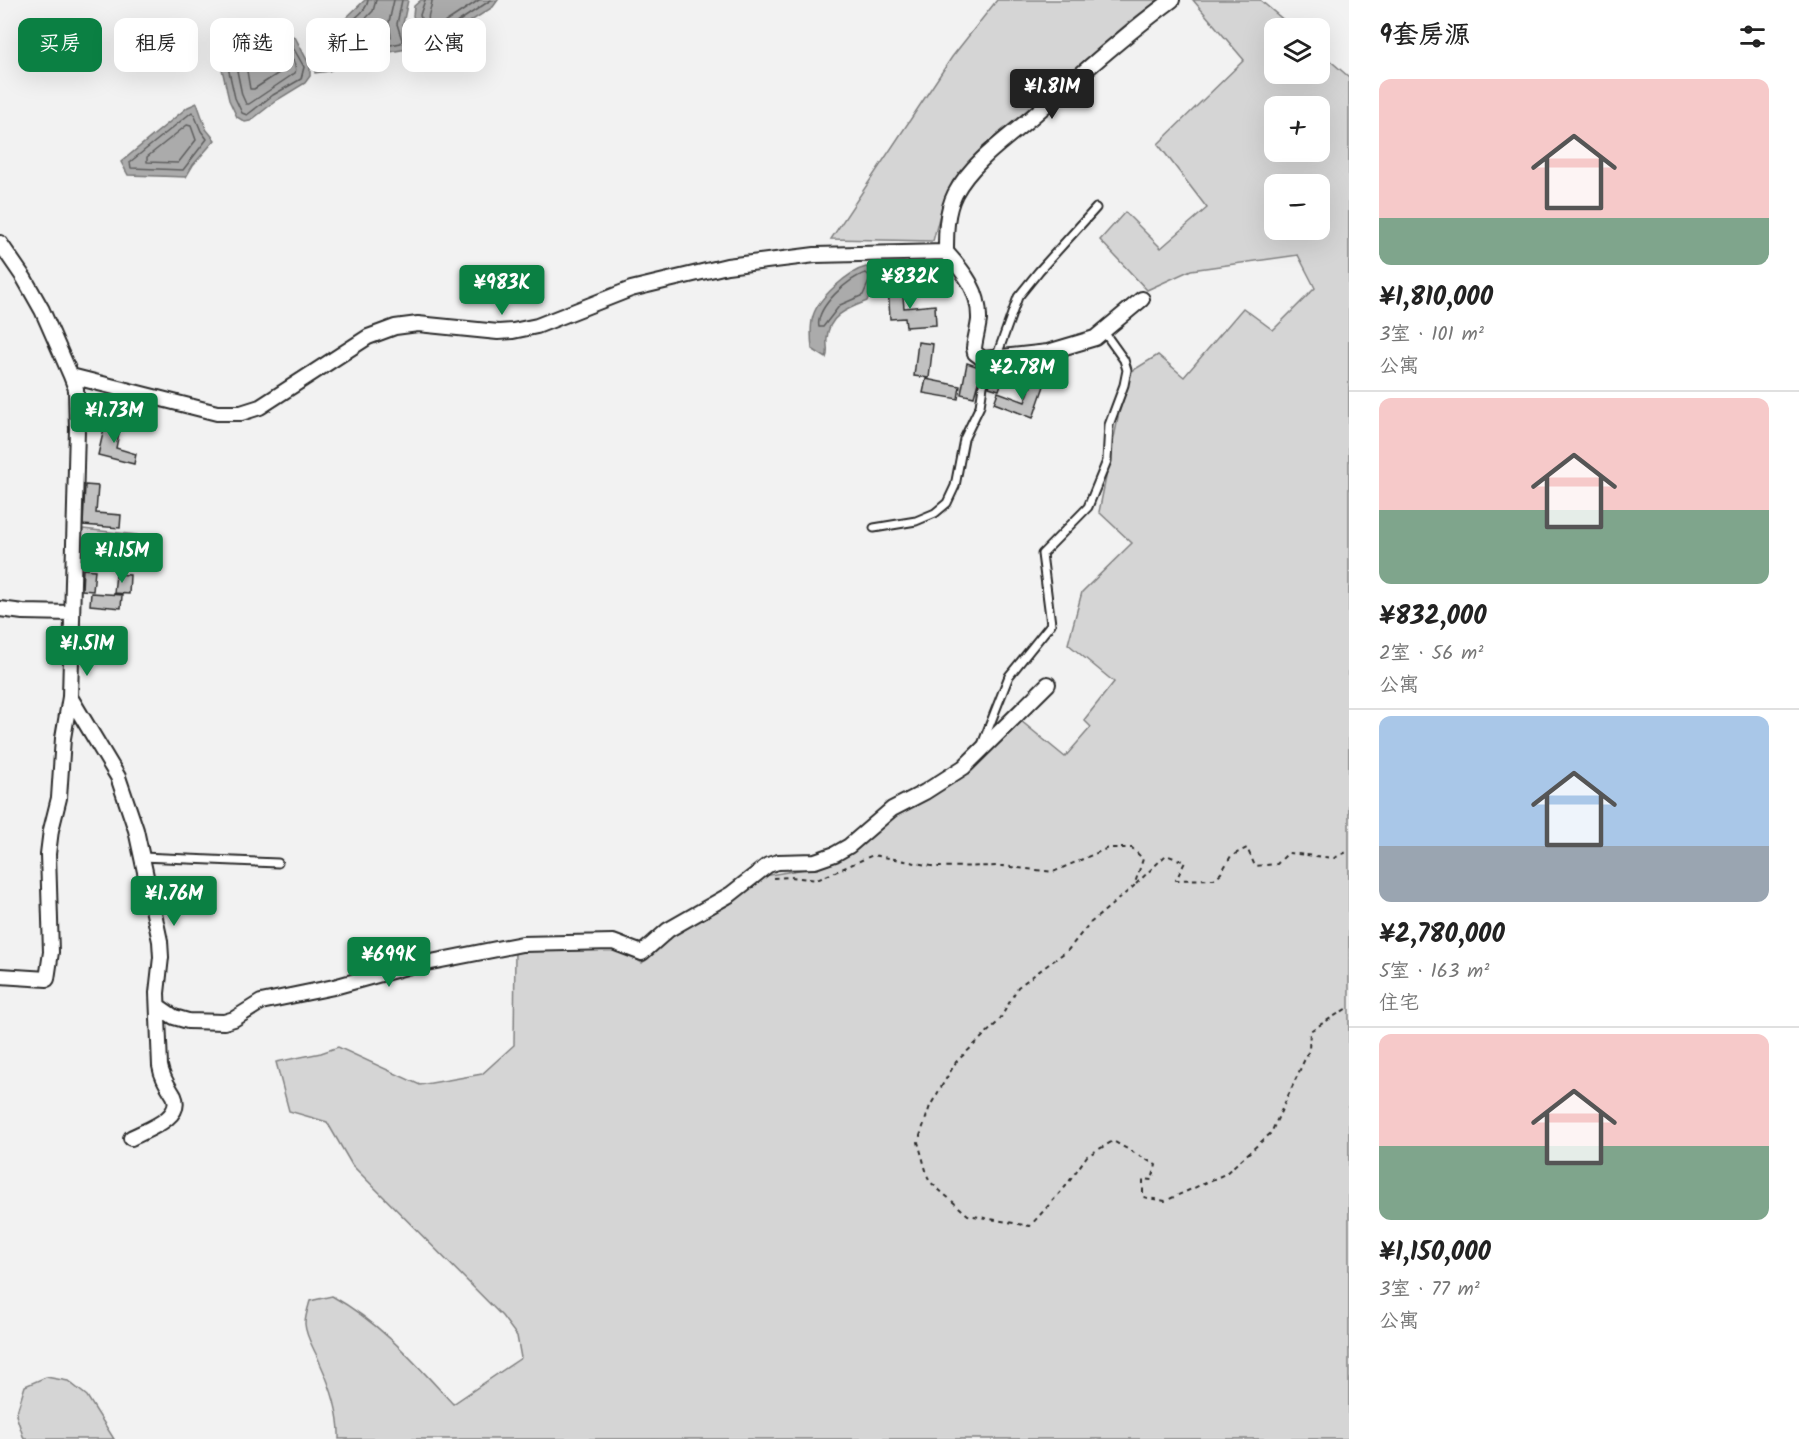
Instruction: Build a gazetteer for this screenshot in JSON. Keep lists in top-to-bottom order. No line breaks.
{"page":{"heading":"9套房源","map_buttons":["+","−"],"chip":["买房","租房","筛选","新上","公寓"],"price":["¥1.81M","¥832K","¥983K","¥2.78M","¥1.73M","¥1.15M","¥1.51M","¥1.76M","¥699K"],"list":[{"name":"¥1,810,000","note":"3室 · 101 m² · 公寓"},{"name":"¥832,000","note":"2室 · 56 m² · 公寓"},{"name":"¥2,780,000","note":"5室 · 163 m² · 住宅"},{"name":"¥1,150,000","note":"3室 · 77 m² · 公寓"}]}}
